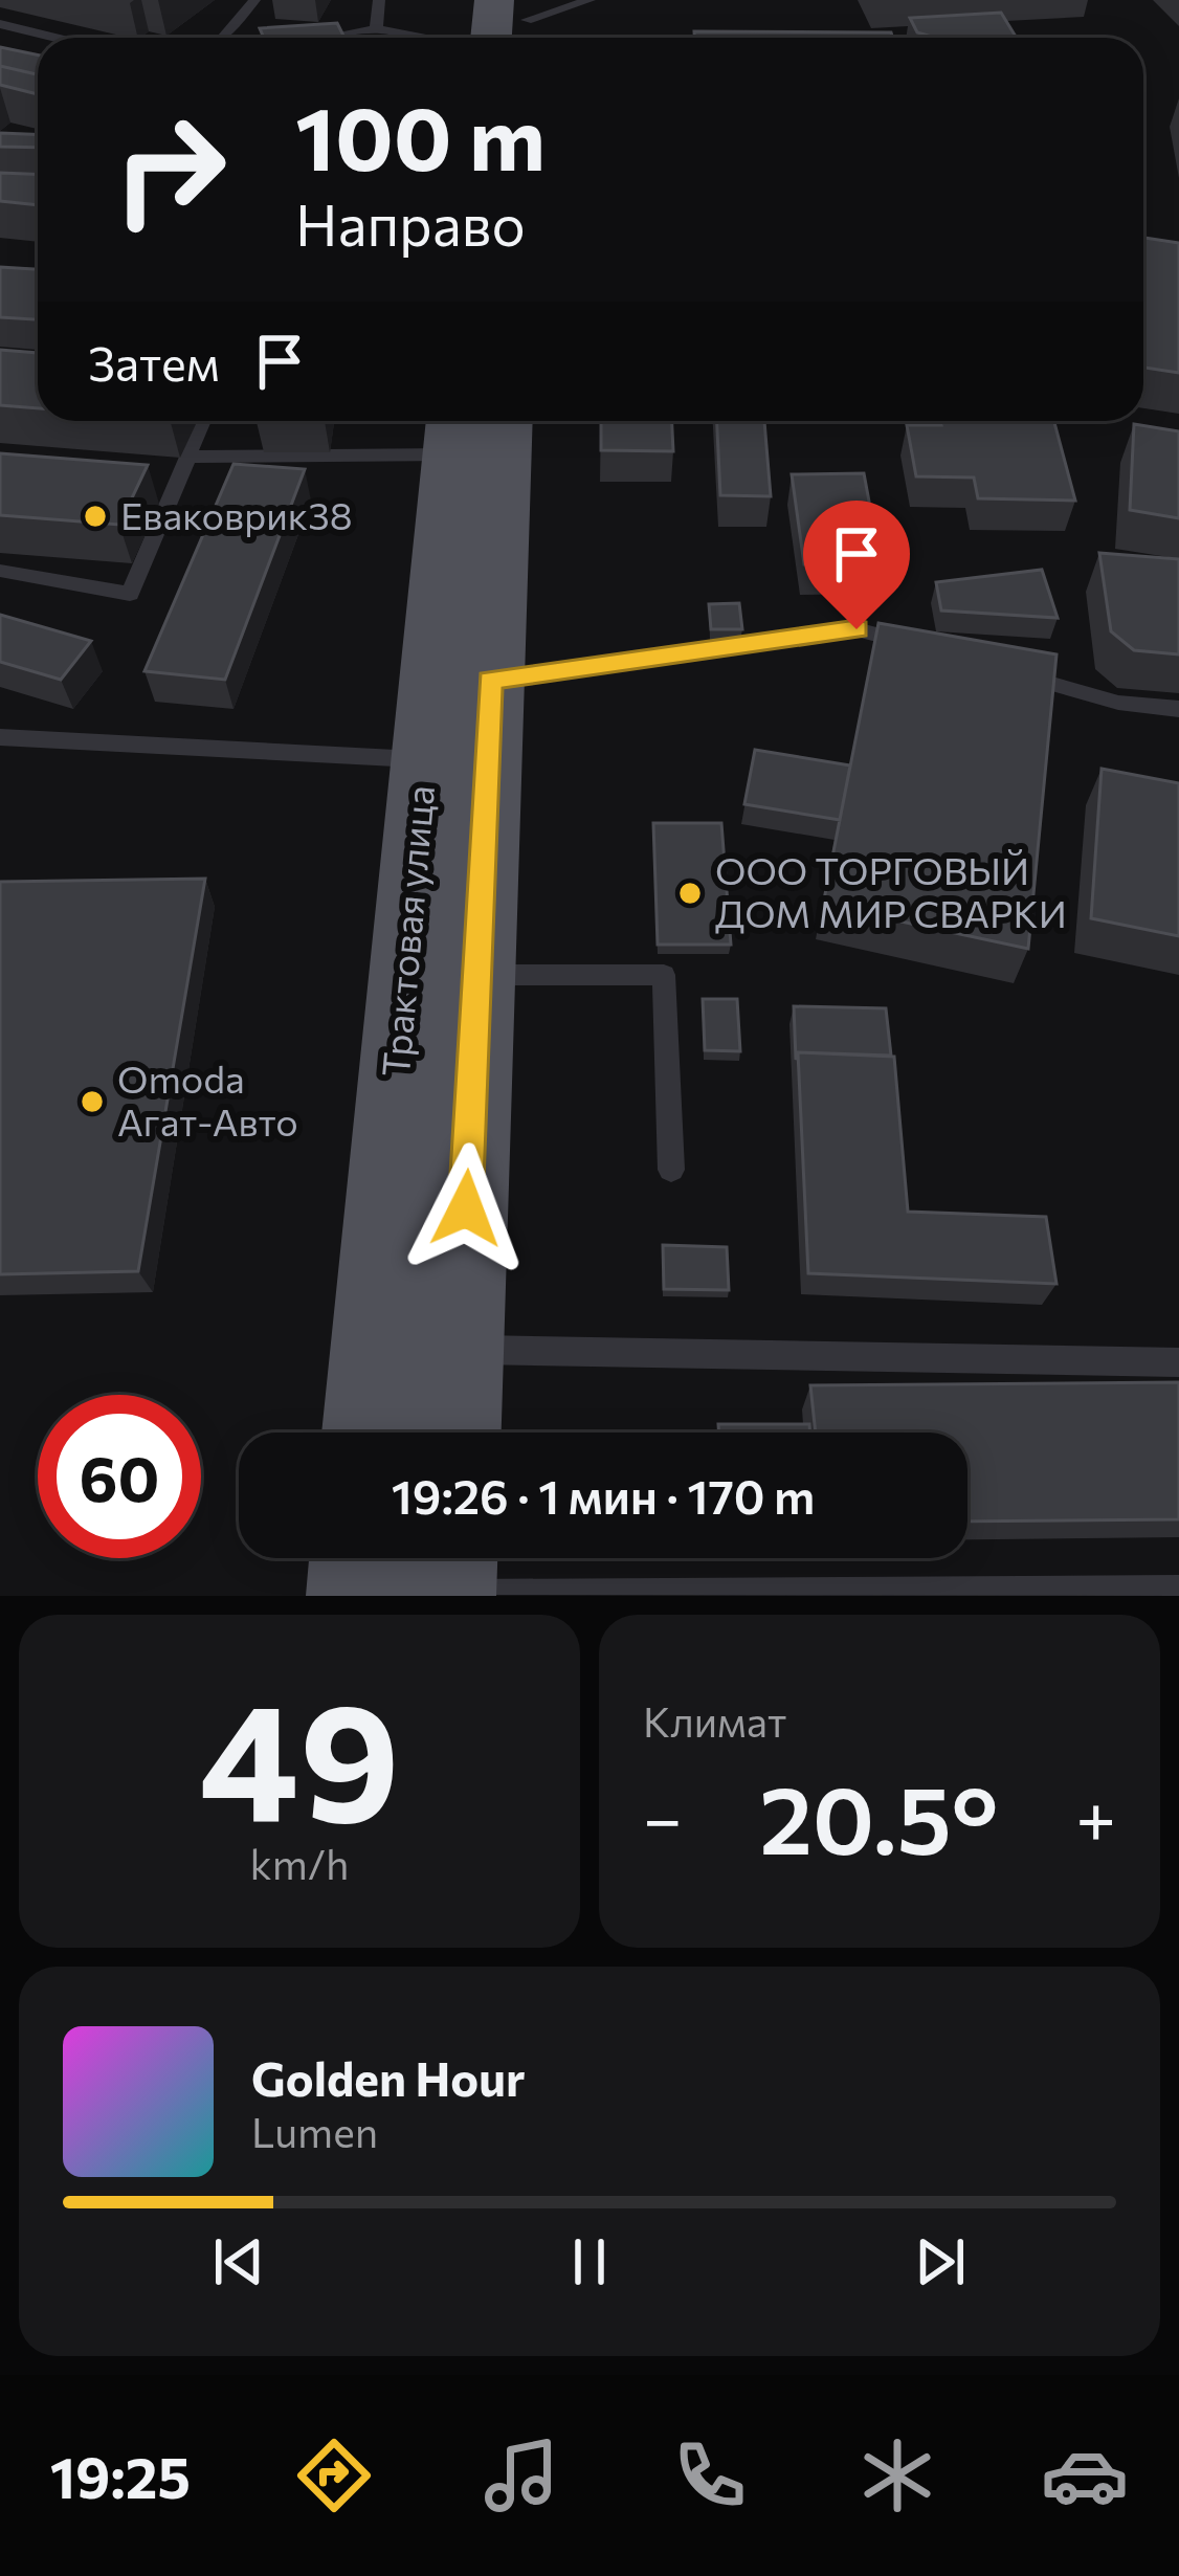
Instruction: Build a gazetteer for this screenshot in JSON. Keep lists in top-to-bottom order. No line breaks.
{"streets":{"main road":["Трактовая улица"]},"places":["Еваковрик38","ООО ТОРГОВЫЙ ДОМ МИР СВАРКИ","Omoda Агат-Авто"],"page":{"turn":["100 m","Направо"],"then":"Затем","limit":"60","trip":"19:26 · 1 мин · 170 m","tile":[["49","km/h"],"Климат"],"heat":["−","20.5°","+"],"song":["Golden Hour","Lumen"],"tabs":"19:25"}}
